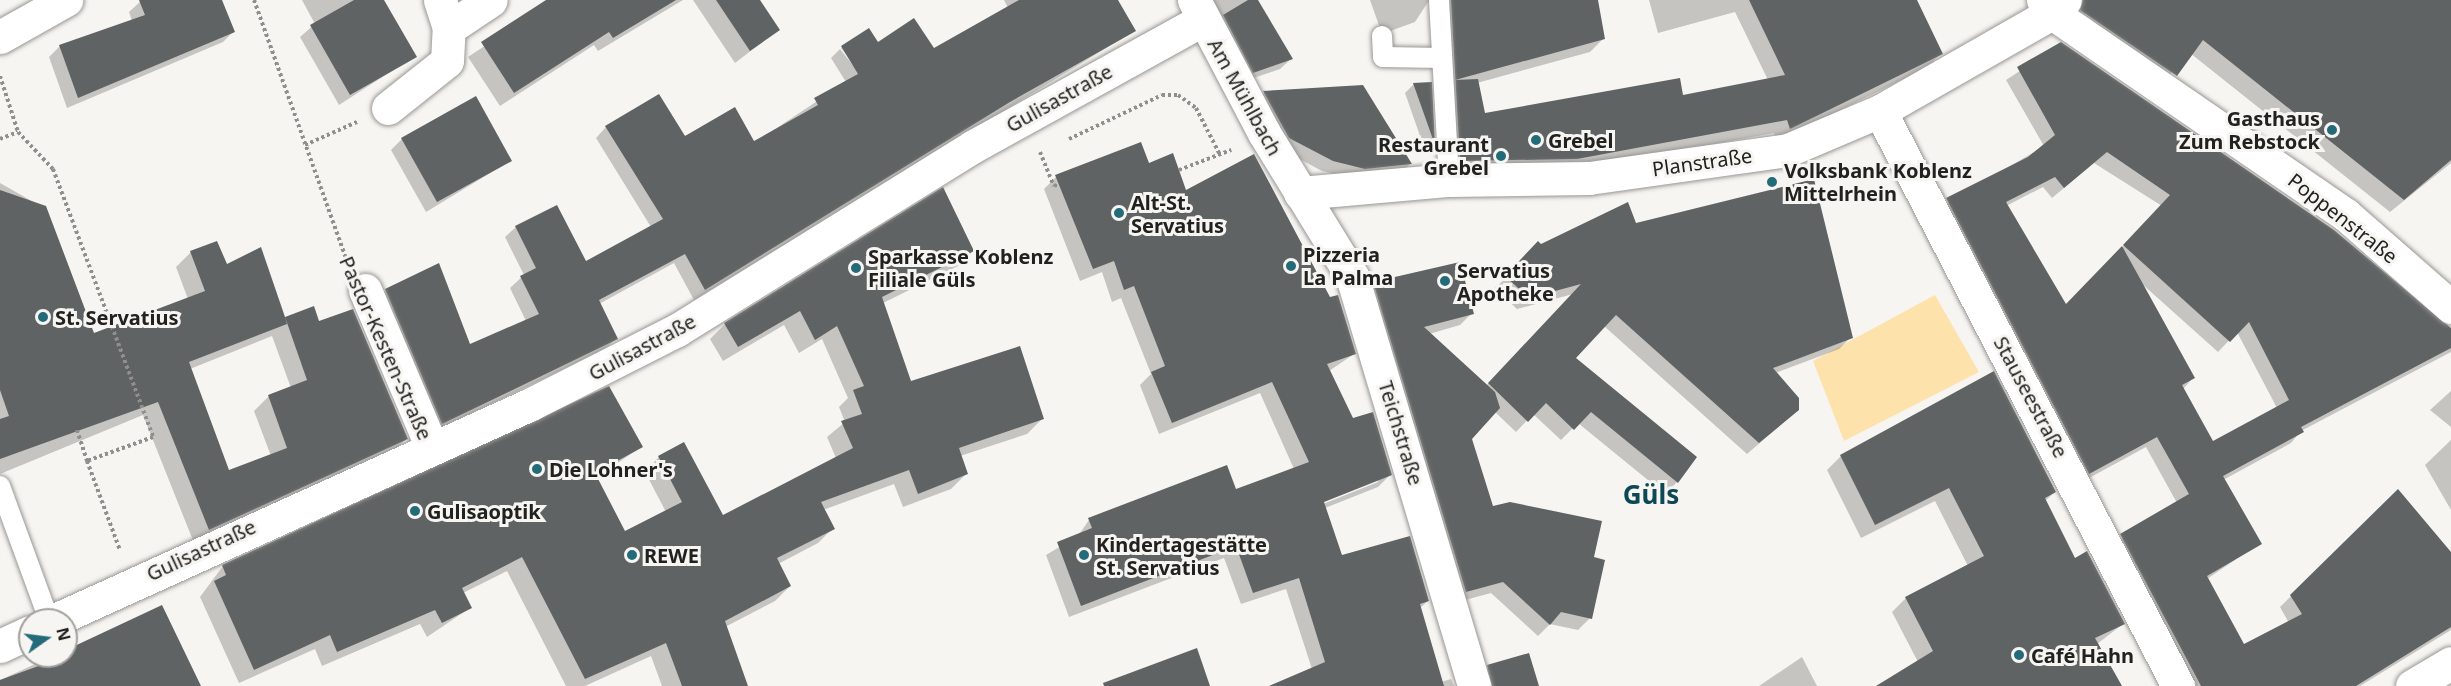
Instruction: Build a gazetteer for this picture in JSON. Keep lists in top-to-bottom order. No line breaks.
{"streets":{"street":["Am Mühlbach","Gulisastraße","Planstraße","Poppenstraße","Pastor-Kesten-Straße","Stauseestraße","Teichstraße"]},"crossings":[["Am Mühlbach","Gulisastraße"],["Am Mühlbach","Planstraße"],["Am Mühlbach","Teichstraße"],["Gulisastraße","Pastor-Kesten-Straße"],["Planstraße","Poppenstraße"],["Planstraße","Stauseestraße"],["Planstraße","Teichstraße"]],"districts":["Güls"],"places":["Gasthaus Zum Rebstock","Grebel","Restaurant Grebel","Volksbank Koblenz Mittelrhein","Alt-St. Servatius","Pizzeria La Palma","Sparkasse Koblenz Filiale Güls","Servatius Apotheke","St. Servatius","Die Lohner's","Gulisaoptik","REWE","Kindertagestätte St. Servatius","Café Hahn"],"north":"right"}
